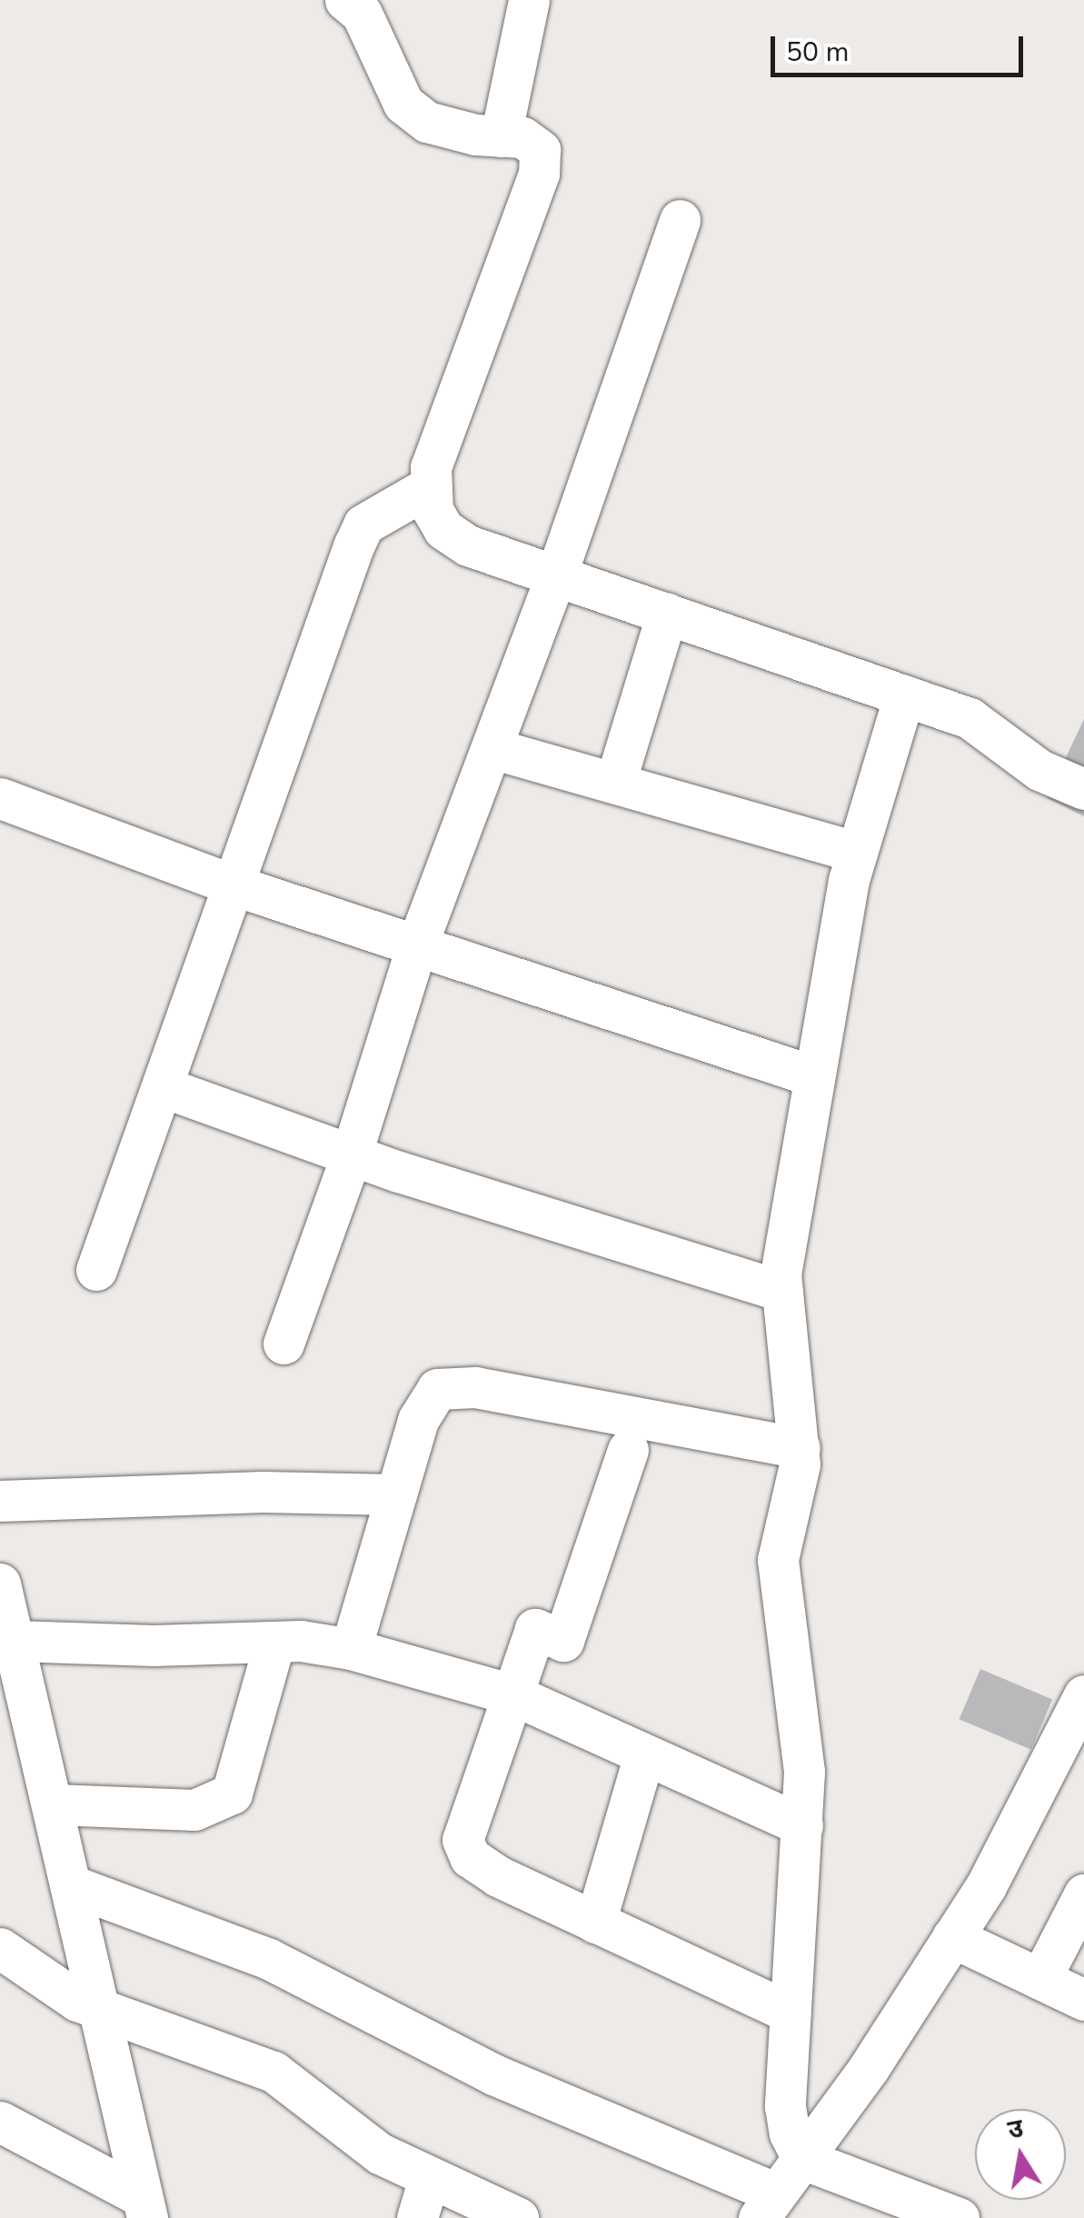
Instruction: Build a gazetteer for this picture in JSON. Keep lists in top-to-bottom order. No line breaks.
{"scale_bar":"50 m","north":"top"}
